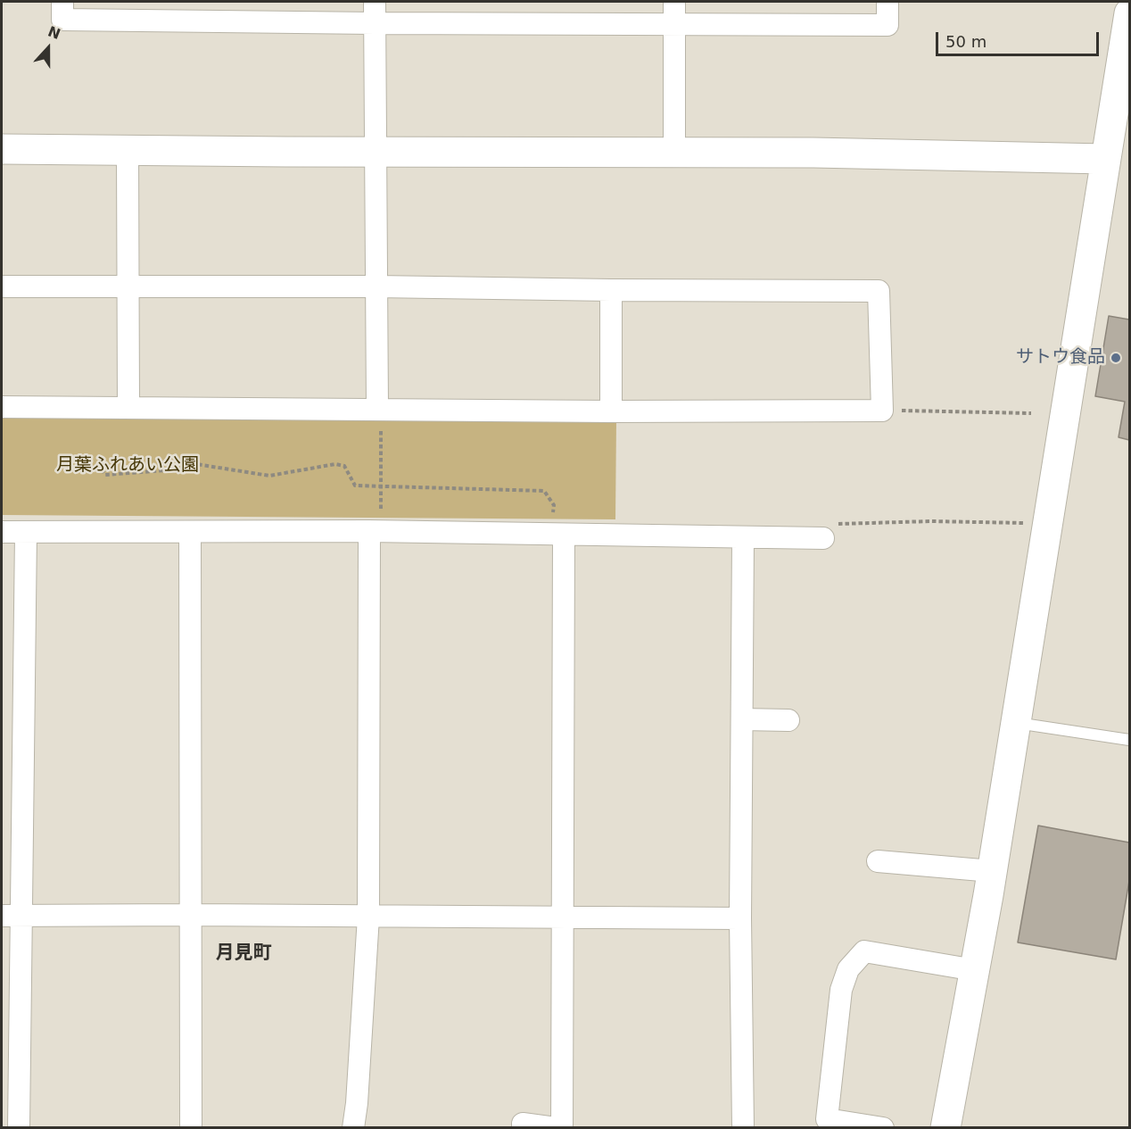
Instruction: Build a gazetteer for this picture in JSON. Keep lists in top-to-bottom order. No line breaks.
{"districts":["月見町"],"parks":["月葉ふれあい公園"],"places":["サトウ食品"],"scale_bar":"50 m","north":"top"}
